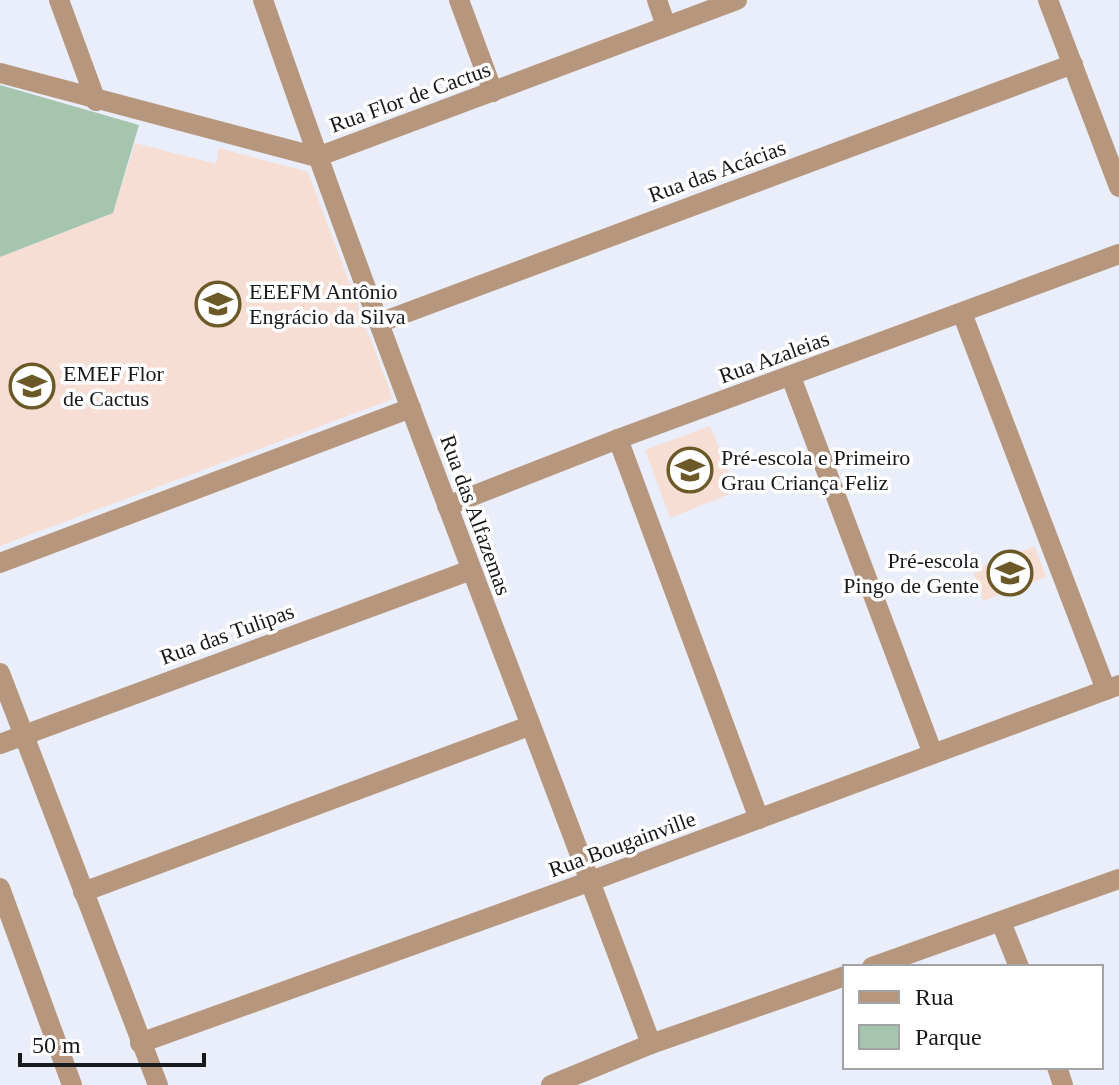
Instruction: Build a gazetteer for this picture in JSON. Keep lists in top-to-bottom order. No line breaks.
{"streets":{"street":["Rua Flor de Cactus","Rua das Acácias","Rua Azaleias","Rua das Alfazemas","Rua das Tulipas","Rua Bougainville"]},"crossings":[["Rua Flor de Cactus","Rua das Alfazemas"],["Rua das Acácias","Rua das Alfazemas"],["Rua Azaleias","Rua das Alfazemas"],["Rua das Alfazemas","Rua das Tulipas"],["Rua das Alfazemas","Rua Bougainville"]],"places":{"school or university":["EEEFM Antônio Engrácio da Silva","EMEF Flor de Cactus","Pré-escola e Primeiro Grau Criança Feliz","Pré-escola Pingo de Gente"]},"legend":["Rua","Parque"],"scale_bar":"50 m"}
